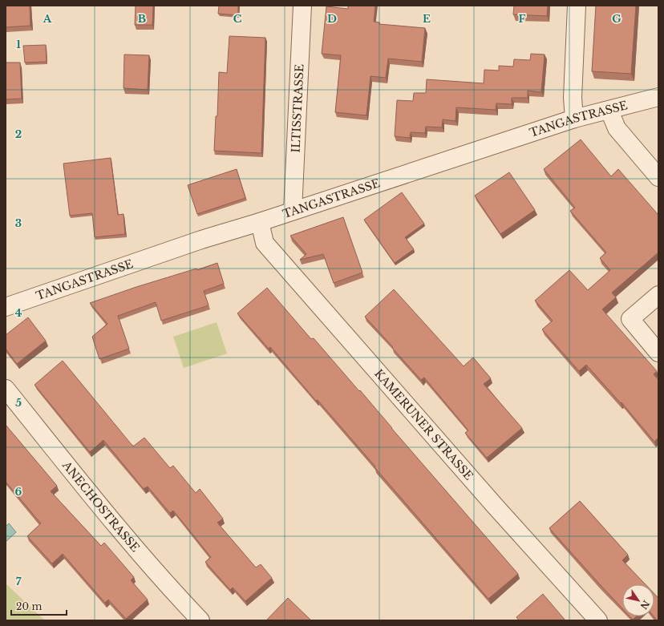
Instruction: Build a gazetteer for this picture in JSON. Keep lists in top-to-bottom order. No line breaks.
{"streets":{"street":["ILTISSTRASSE","TANGASTRASSE","KAMERUNER STRASSE","ANECHOSTRASSE"]},"crossings":[["ILTISSTRASSE","TANGASTRASSE"],["TANGASTRASSE","KAMERUNER STRASSE"]],"scale_bar":"20 m","north":"bottom right","grid":{"columns":["A","B","C","D","E","F","G"],"rows":["1","2","3","4","5","6","7"]}}
